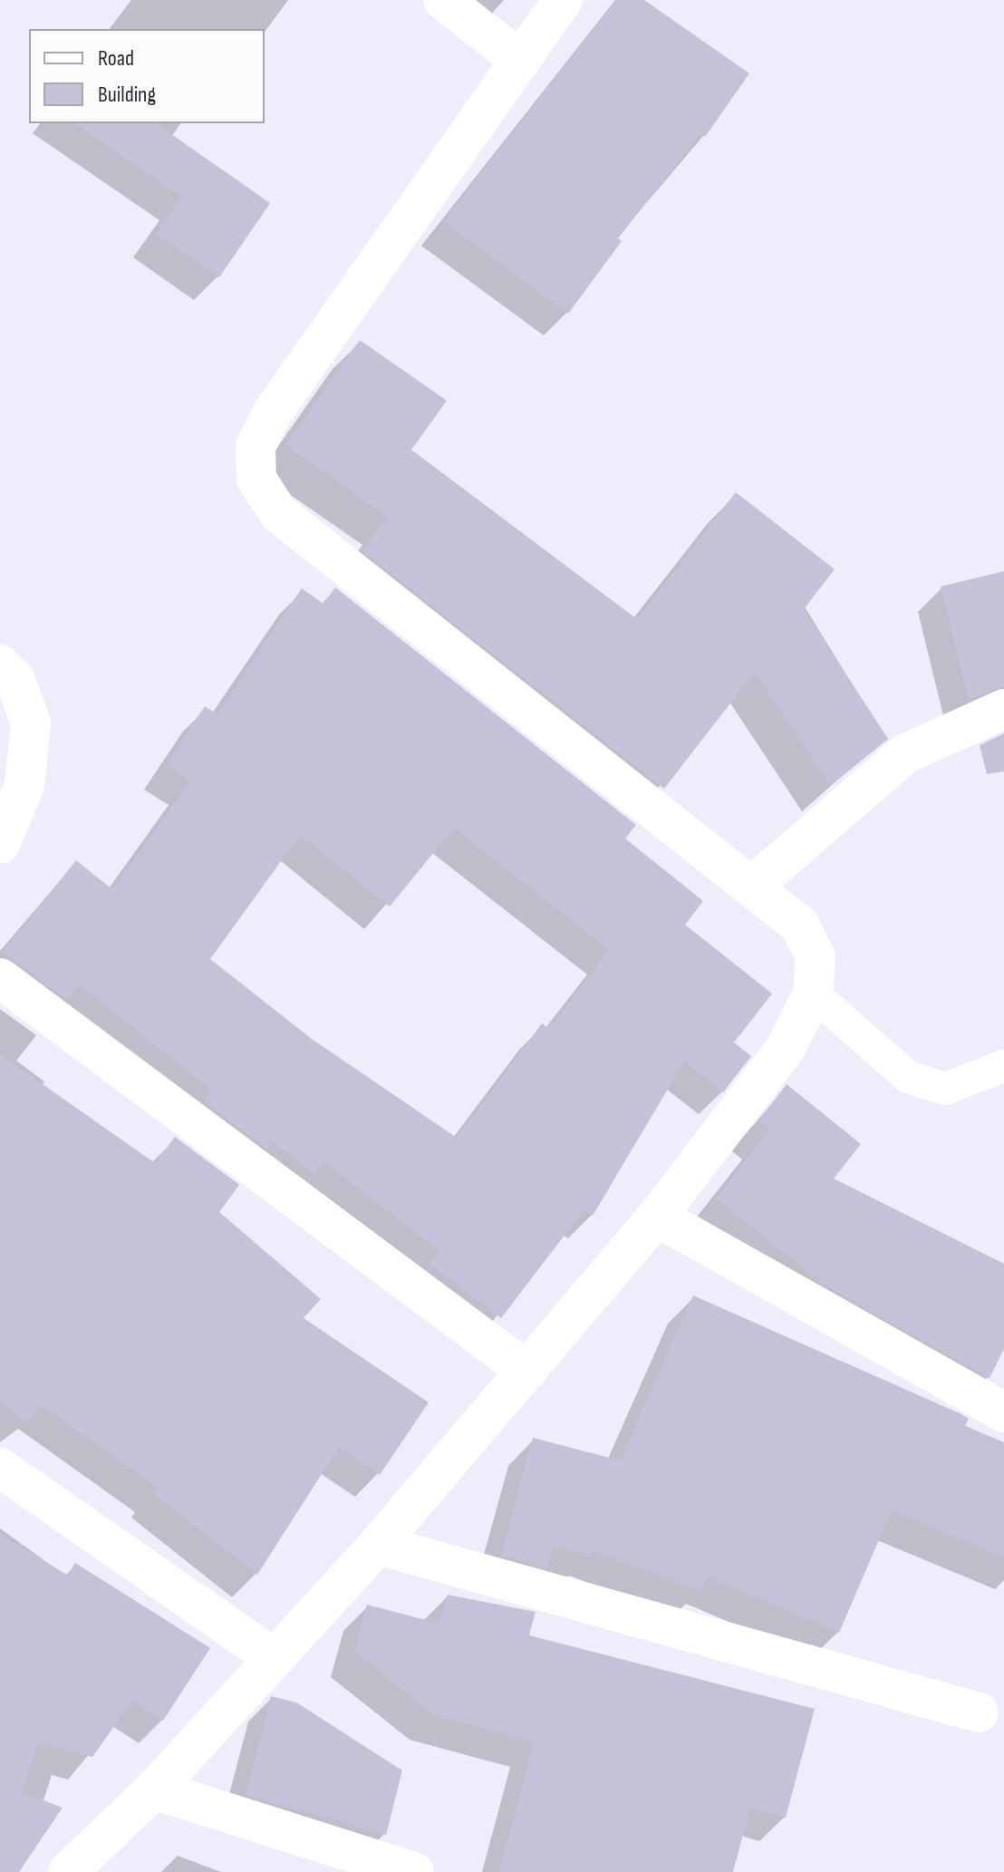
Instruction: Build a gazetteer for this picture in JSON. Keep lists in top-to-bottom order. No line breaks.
{"legend":["Road","Building"]}
